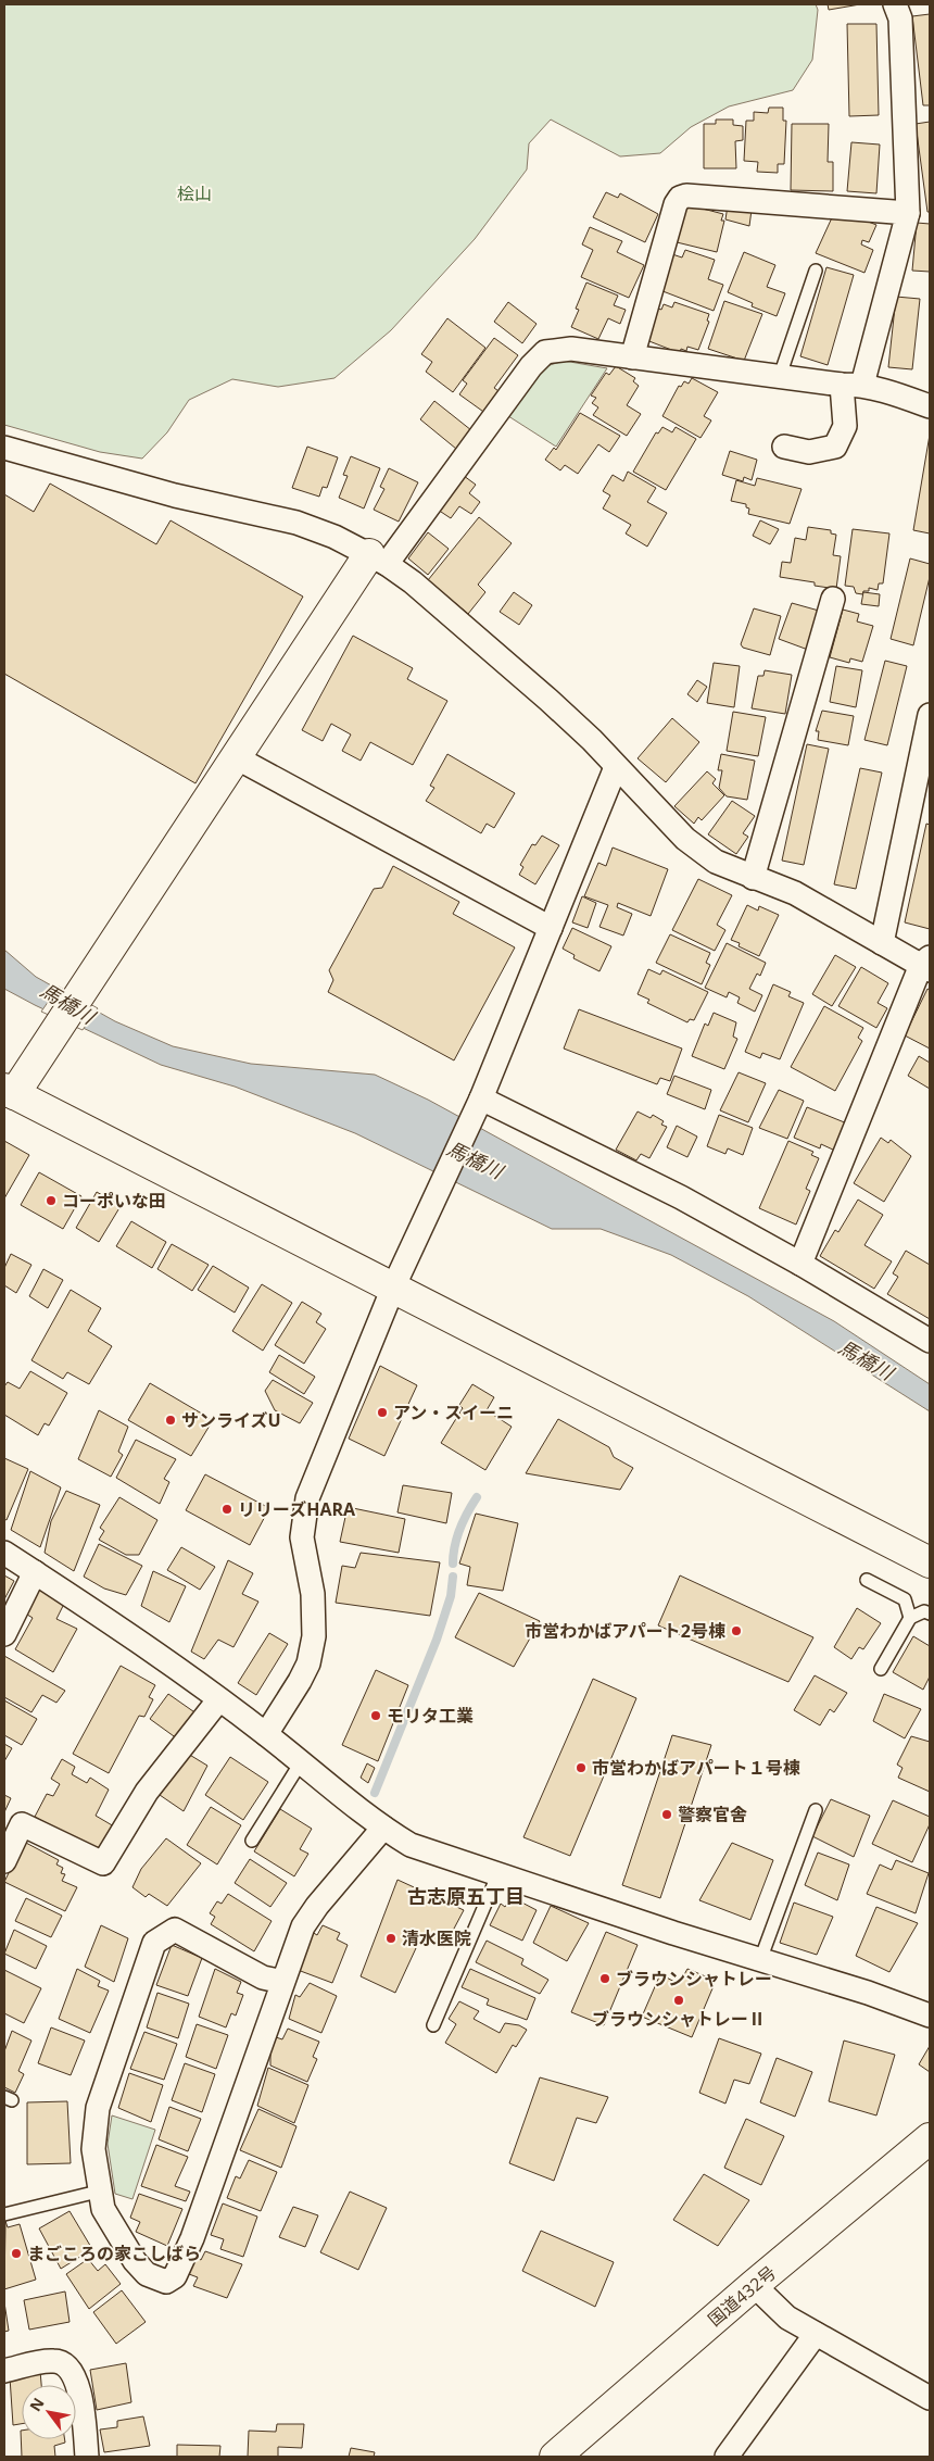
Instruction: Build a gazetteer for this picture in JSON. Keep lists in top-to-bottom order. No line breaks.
{"streets":{"main road":["国道432号"]},"districts":["古志原五丁目"],"water":["馬橋川"],"parks":["桧山"],"places":["コーポいな田","アン・スイーニ","サンライズU","リリーズHARA","市営わかばアパート2号棟","モリタ工業","市営わかばアパート１号棟","警察官舎","清水医院","ブラウンシャトレー","ブラウンシャトレーⅡ","まごころの家こしばら"],"north":"top left"}
